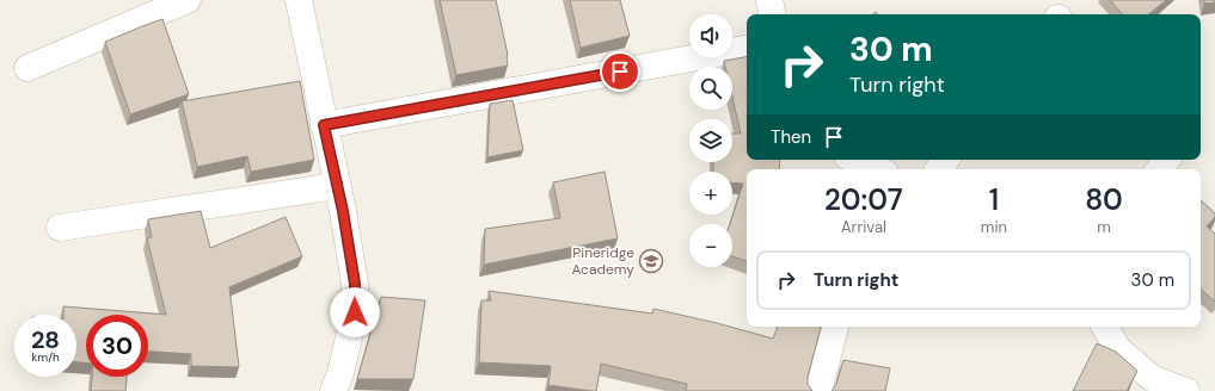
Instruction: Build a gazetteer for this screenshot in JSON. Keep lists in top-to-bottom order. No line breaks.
{"places":{"school or university":["Pineridge Academy"]},"page":{"map_buttons":["+","−"],"turn":["30 m","Turn right"],"then":"Then","eta":["20:07","Arrival","1","min","80","m"],"list":[{"name":"Turn right","value":"30 m"}],"speed":"28 km/h","limit":"30"}}
